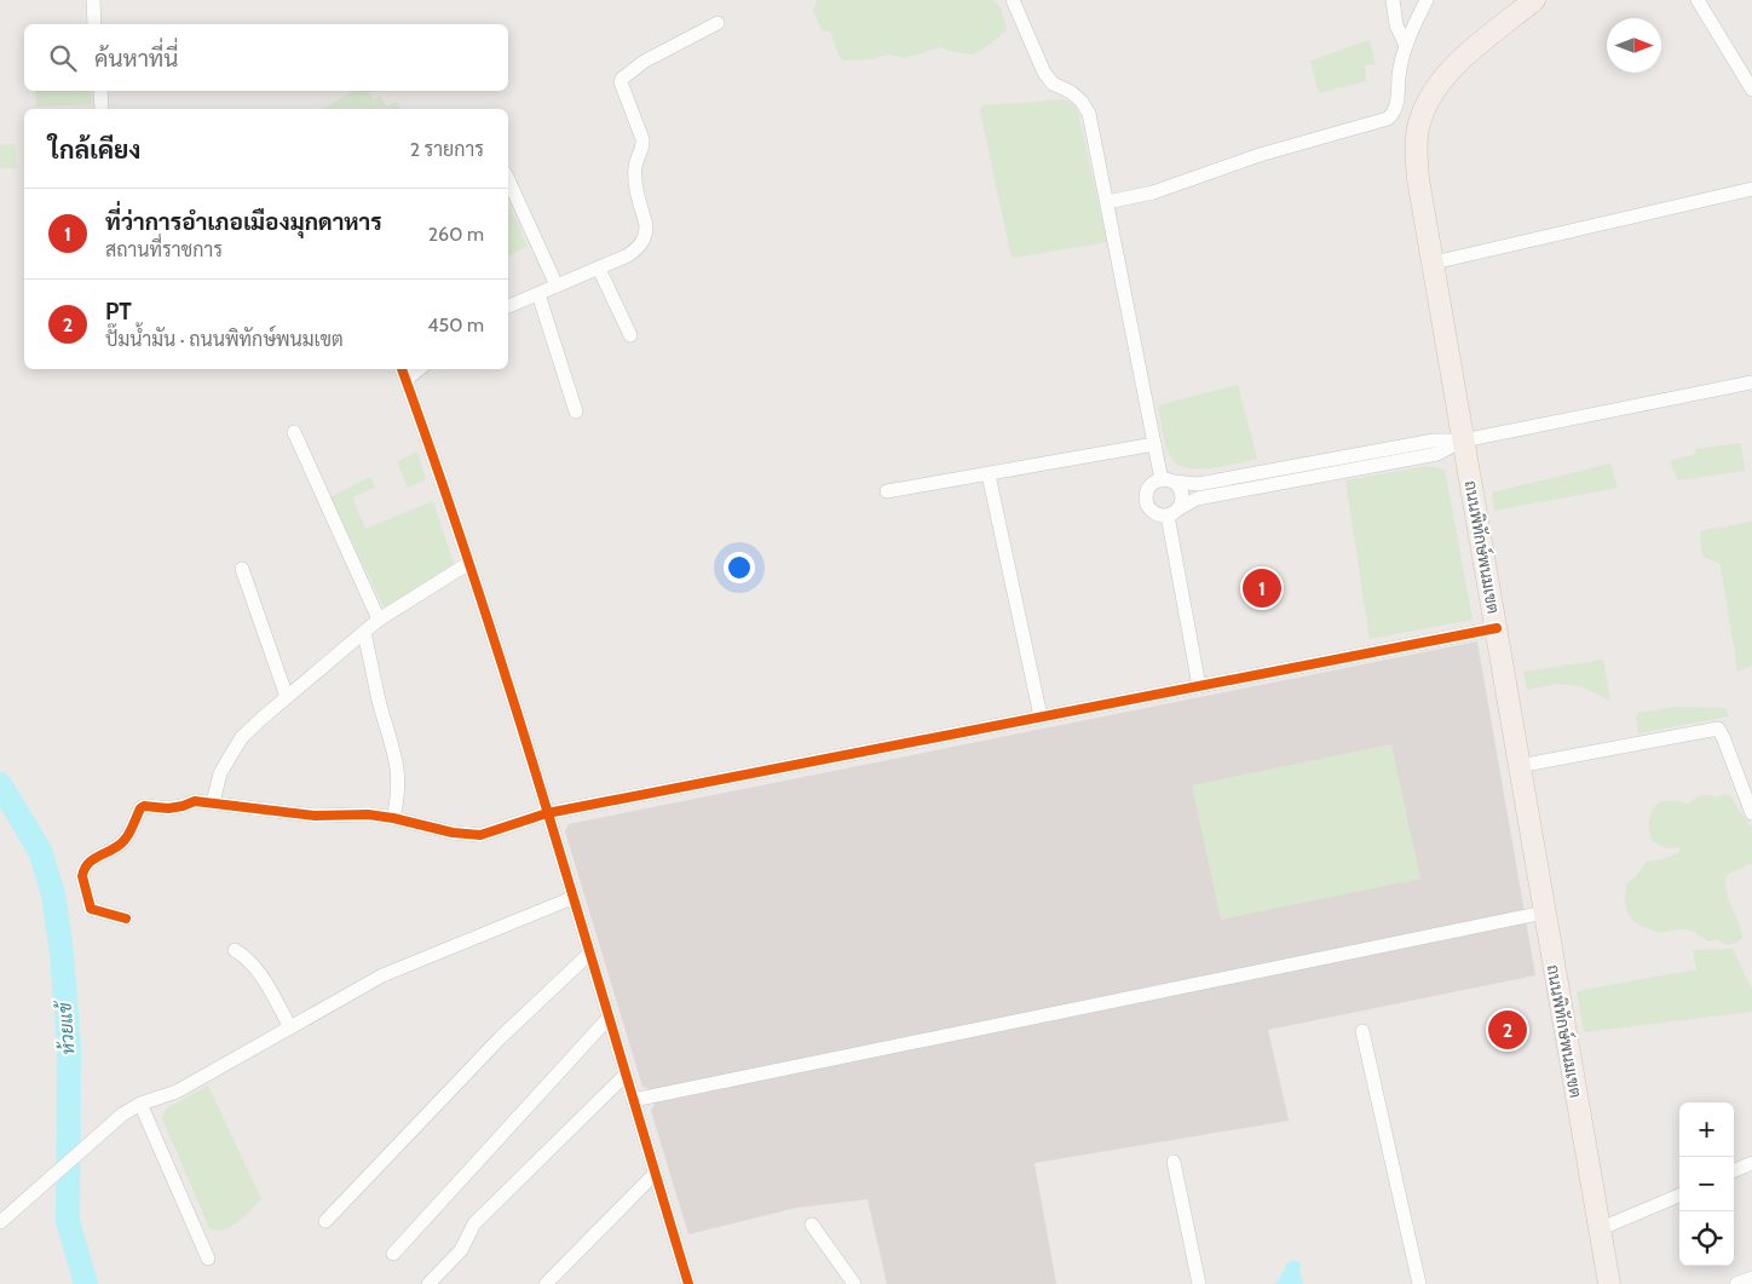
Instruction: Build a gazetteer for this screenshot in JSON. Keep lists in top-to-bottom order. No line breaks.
{"streets":{"main road":["ถนนพิทักษ์พนมเขต"]},"water":["ห้วยแข้"],"north":"right","page":{"search":"ค้นหาที่นี่","heading":["ใกล้เคียง","2 รายการ"],"list":[{"mark":"1","name":"ที่ว่าการอำเภอเมืองมุกดาหาร","note":"สถานที่ราชการ","value":"260 m"},{"mark":"2","name":"PT","note":"ปั๊มน้ำมัน · ถนนพิทักษ์พนมเขต","value":"450 m"}],"pins":["1","2"],"map_buttons":["+","−"]}}
